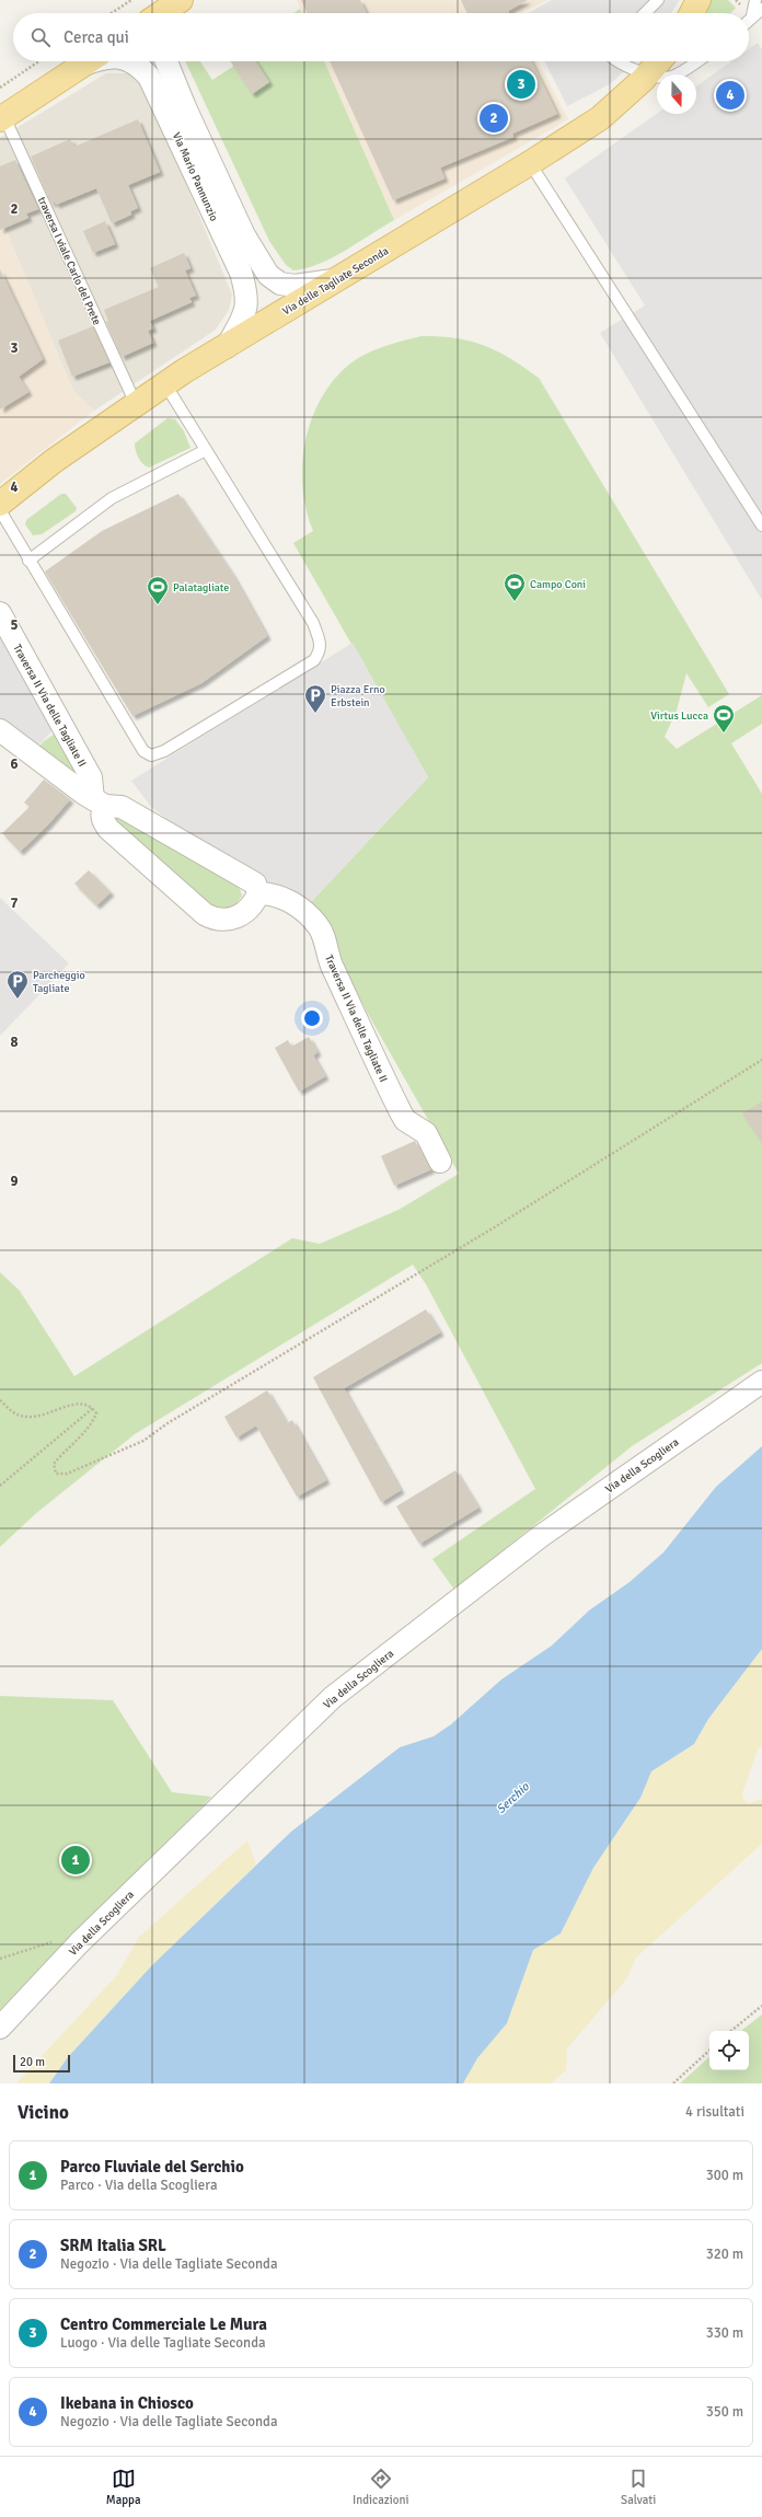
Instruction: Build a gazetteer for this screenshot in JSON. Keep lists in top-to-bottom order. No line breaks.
{"streets":{"main road":["Via delle Tagliate Seconda"],"street":["Via Mario Pannunzio","Traversa II Via delle Tagliate II","Via della Scogliera"],"lane":["traversa I viale Carlo del Prete"]},"crossings":[["Via Mario Pannunzio","Via delle Tagliate Seconda"],["traversa I viale Carlo del Prete","Via delle Tagliate Seconda"]],"water":["Serchio"],"places":{"sports":["Campo Coni","Palatagliate","Virtus Lucca"],"parking":["Piazza Erno Erbstein","Parcheggio Tagliate"]},"scale_bar":"20 m","north":"bottom","page":{"search":"Cerca qui","pins":["3","4","2","1"],"scale":"20 m","heading":["Vicino","4 risultati"],"list":[{"mark":"1","name":"Parco Fluviale del Serchio","note":"Parco · Via della Scogliera","value":"300 m"},{"mark":"2","name":"SRM Italia SRL","note":"Negozio · Via delle Tagliate Seconda","value":"320 m"},{"mark":"3","name":"Centro Commerciale Le Mura","note":"Luogo · Via delle Tagliate Seconda","value":"330 m"},{"mark":"4","name":"Ikebana in Chiosco","note":"Negozio · Via delle Tagliate Seconda","value":"350 m"}],"nav":["Mappa","Indicazioni","Salvati"]},"grid":{"rows":["2","3","4","5","6","7","8","9"]}}
